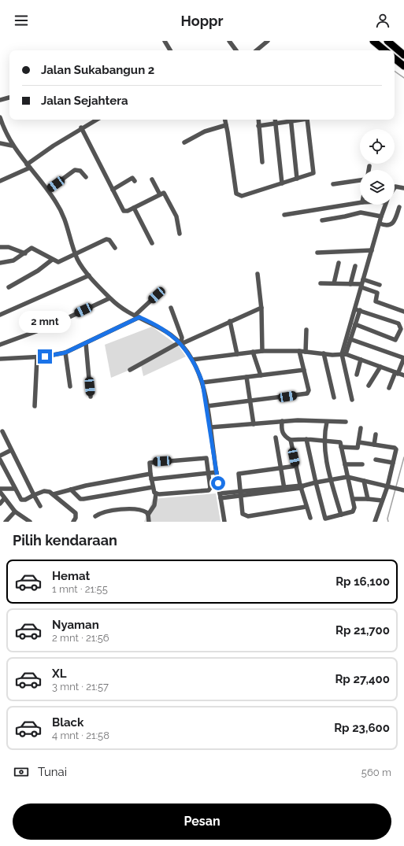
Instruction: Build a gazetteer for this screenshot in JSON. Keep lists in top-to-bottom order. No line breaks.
{"page":{"header":"Hoppr","banner":["Jalan Sukabangun 2","Jalan Sejahtera"],"bubble":"2 mnt","heading":"Pilih kendaraan","list":[{"name":"Hemat","note":"1 mnt · 21:55","value":"Rp 16,100"},{"name":"Nyaman","note":"2 mnt · 21:56","value":"Rp 21,700"},{"name":"XL","note":"3 mnt · 21:57","value":"Rp 27,400"},{"name":"Black","note":"4 mnt · 21:58","value":"Rp 23,600"}],"pay":["Tunai","560 m"],"buttons":"Pesan"}}
